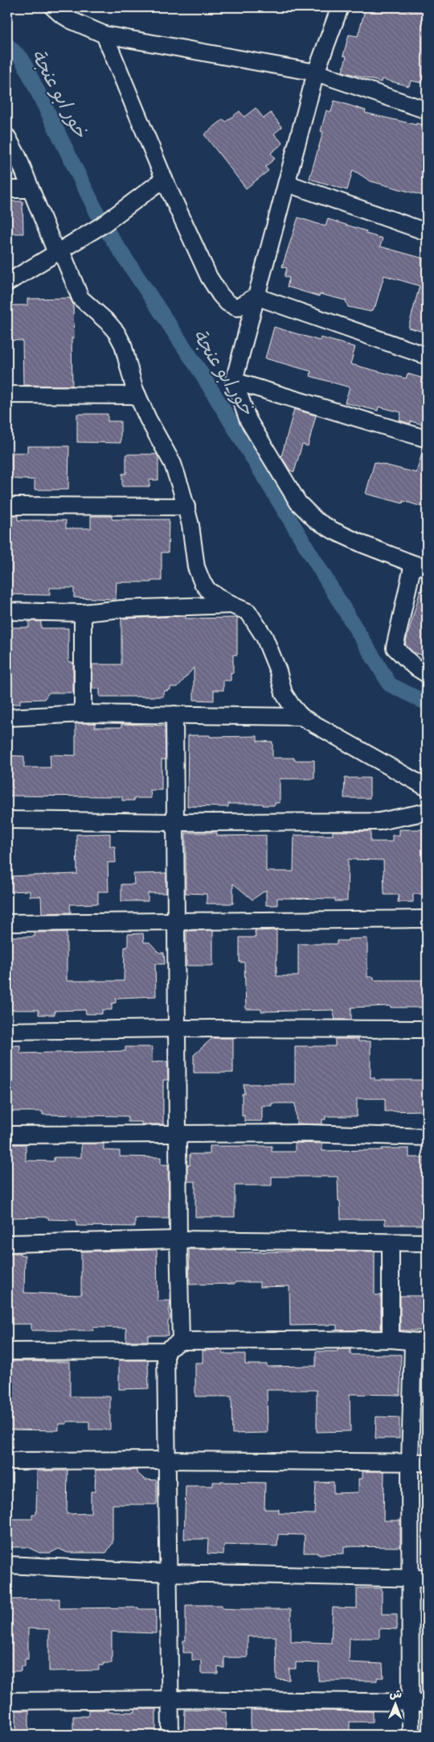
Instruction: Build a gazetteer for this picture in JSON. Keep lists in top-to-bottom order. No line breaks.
{"water":["خور ابو عنجة"],"north":"top"}
